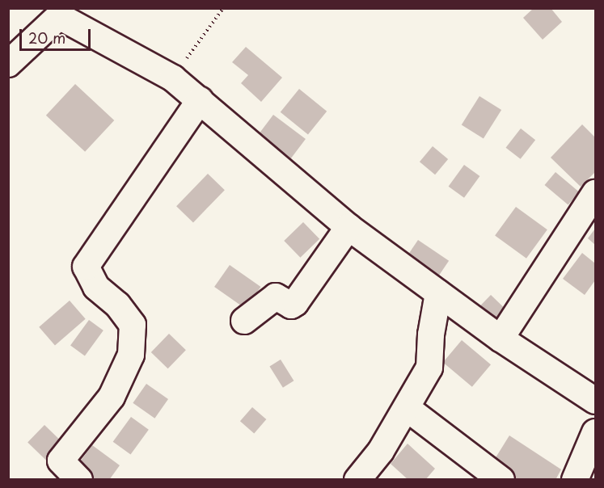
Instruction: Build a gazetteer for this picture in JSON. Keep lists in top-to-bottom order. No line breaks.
{"scale_bar":"20 m"}
